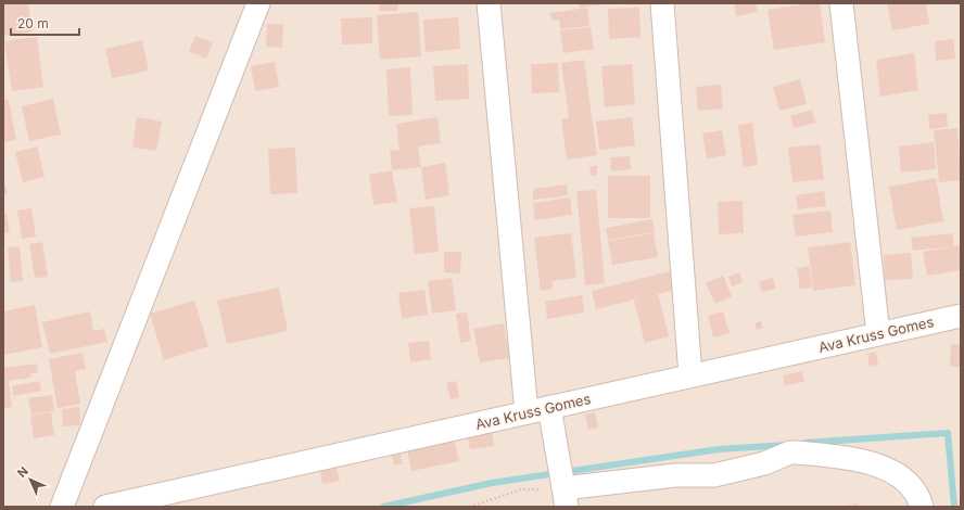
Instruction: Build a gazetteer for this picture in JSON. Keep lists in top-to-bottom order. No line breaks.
{"streets":{"street":["Ava Kruss Gomes"]},"scale_bar":"20 m","north":"top left"}
